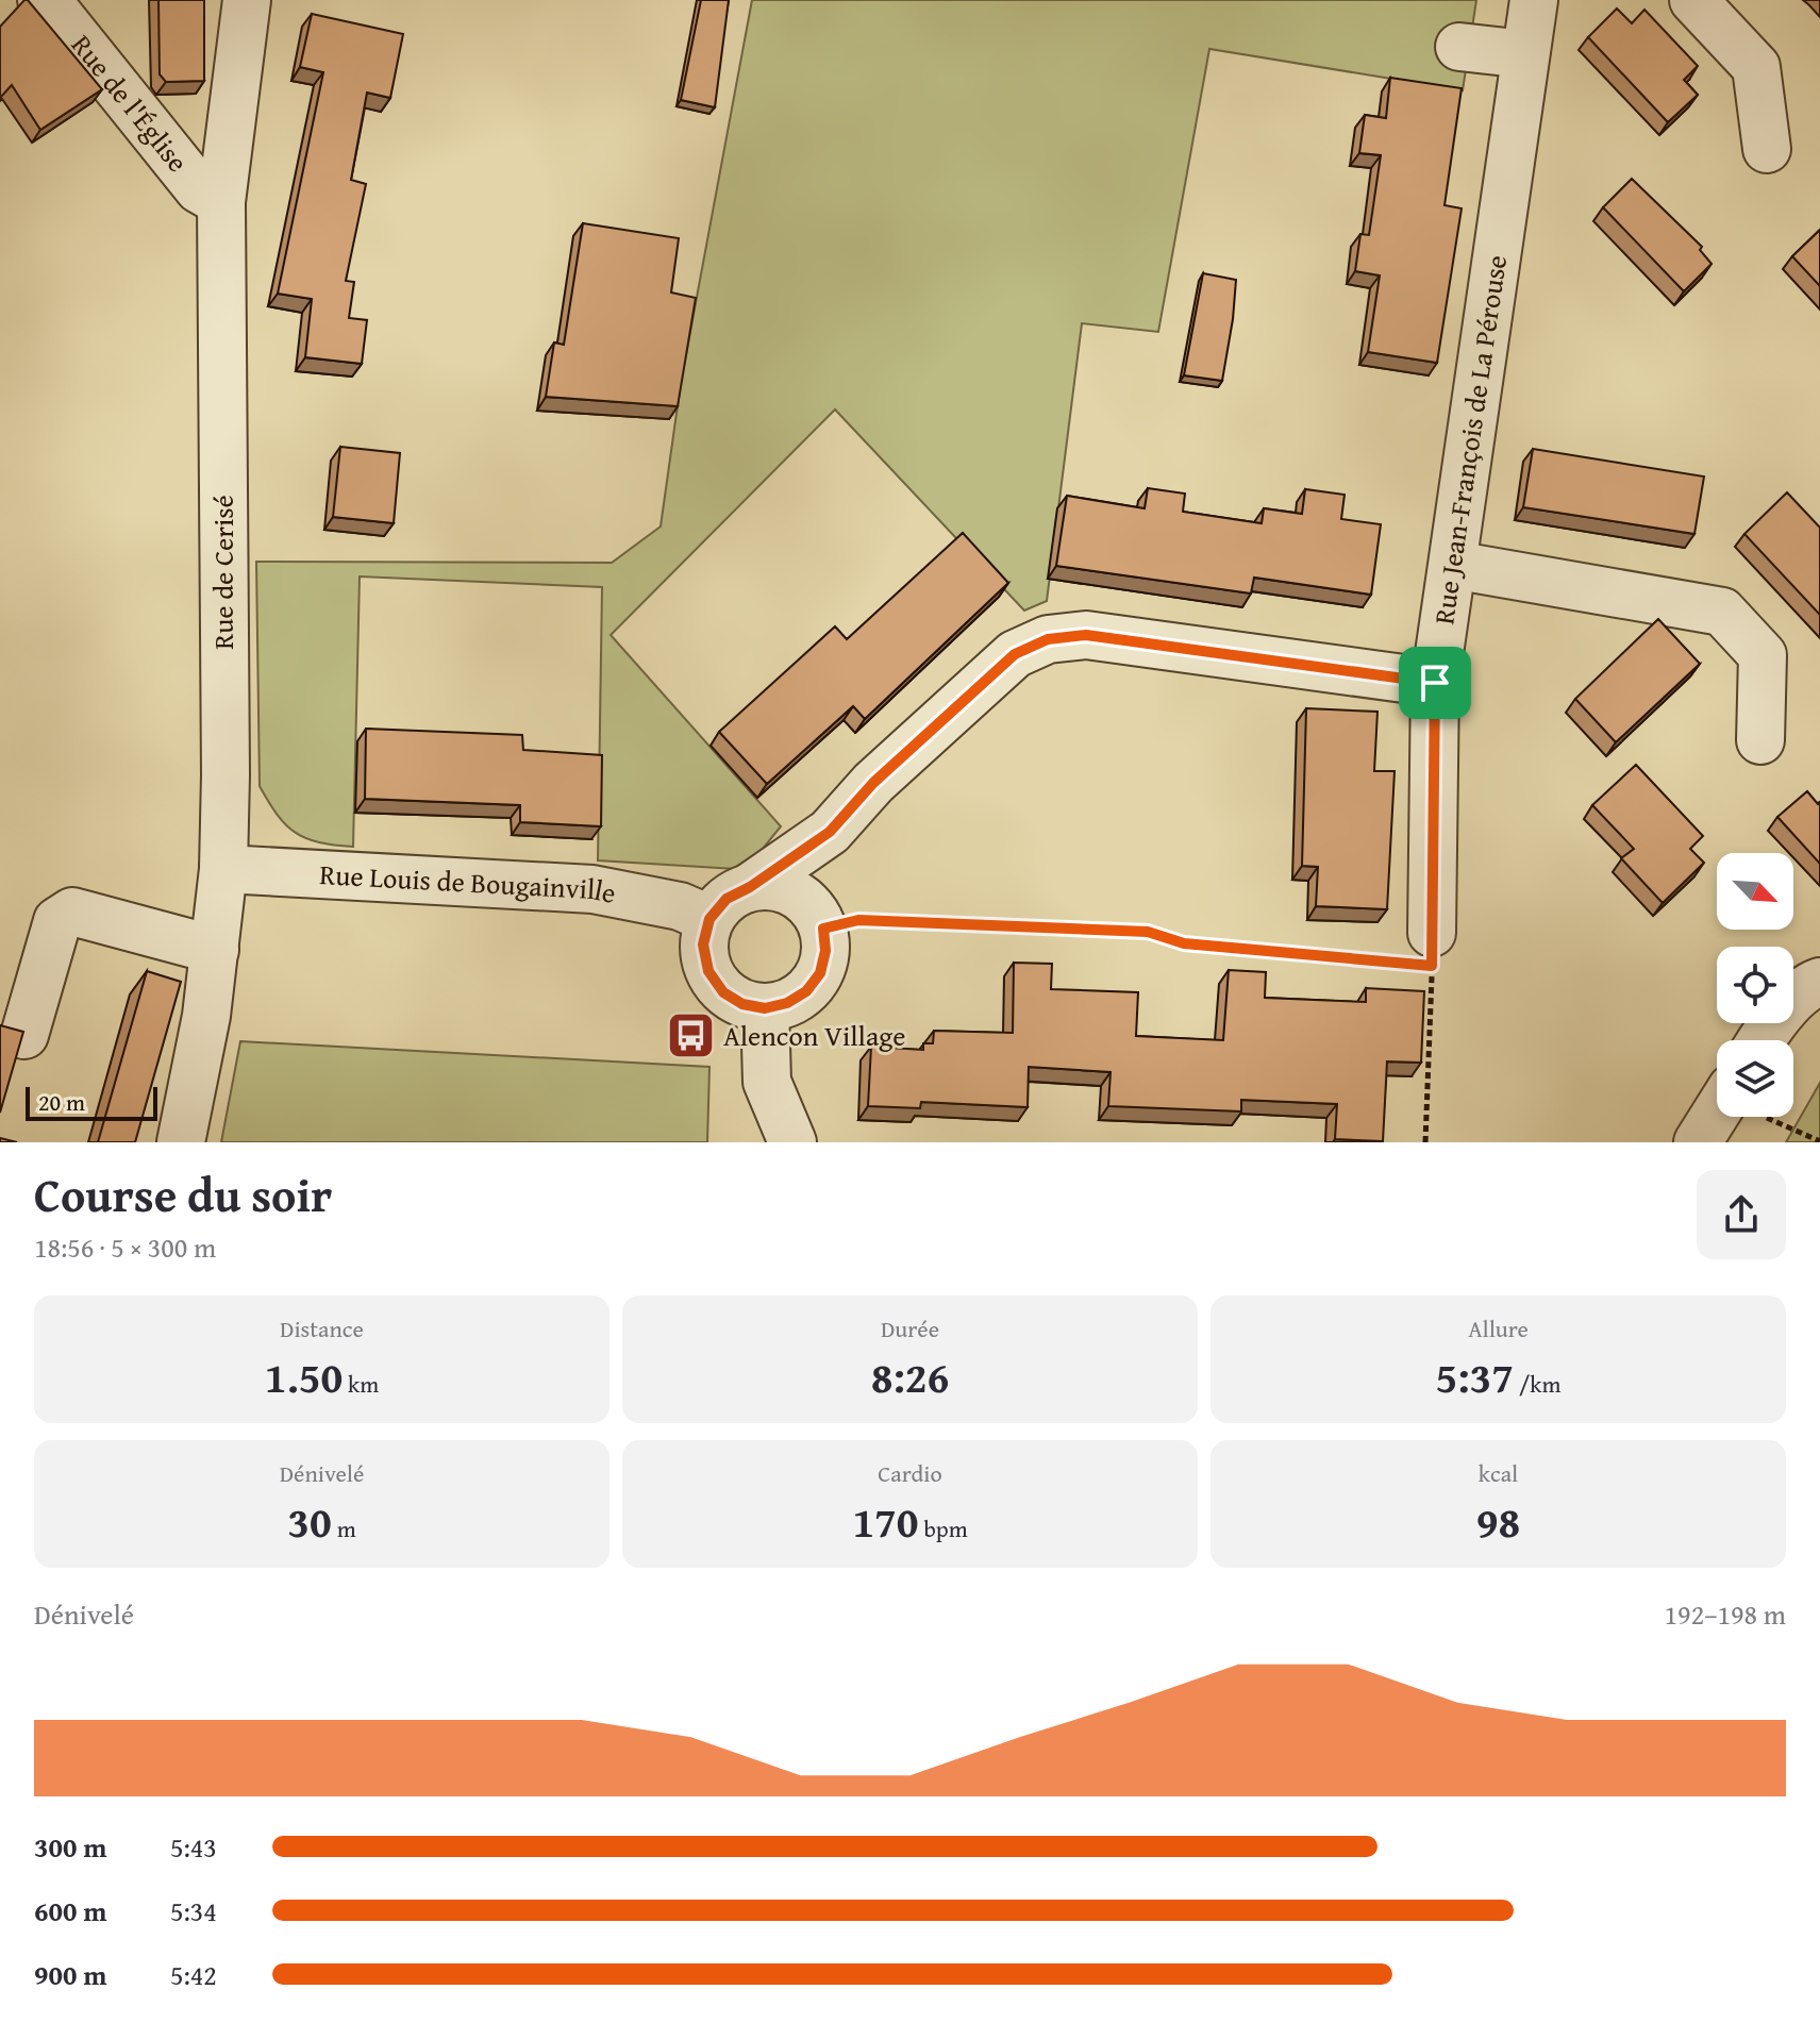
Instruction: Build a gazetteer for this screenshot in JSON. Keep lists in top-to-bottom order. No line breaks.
{"streets":{"street":["Rue de l'Église","Rue Jean-François de La Pérouse","Rue de Cerisé","Rue Louis de Bougainville"]},"crossings":[["Rue de l'Église","Rue de Cerisé"],["Rue de Cerisé","Rue Louis de Bougainville"]],"places":{"bus stop":["Alencon Village"]},"scale_bar":"20 m","north":"bottom right","page":{"scale":"20 m","heading":["Course du soir","18:56 · 5 × 300 m"],"stats":[["Distance","1.50 km"],["Durée","8:26"],["Allure","5:37 /km"],["Dénivelé","30 m"],["Cardio","170 bpm"],["kcal","98"]],"chart":["Dénivelé","192–198 m"],"list":[{"name":"300 m","note":"5:43"},{"name":"600 m","note":"5:34"},{"name":"900 m","note":"5:42"}]}}
